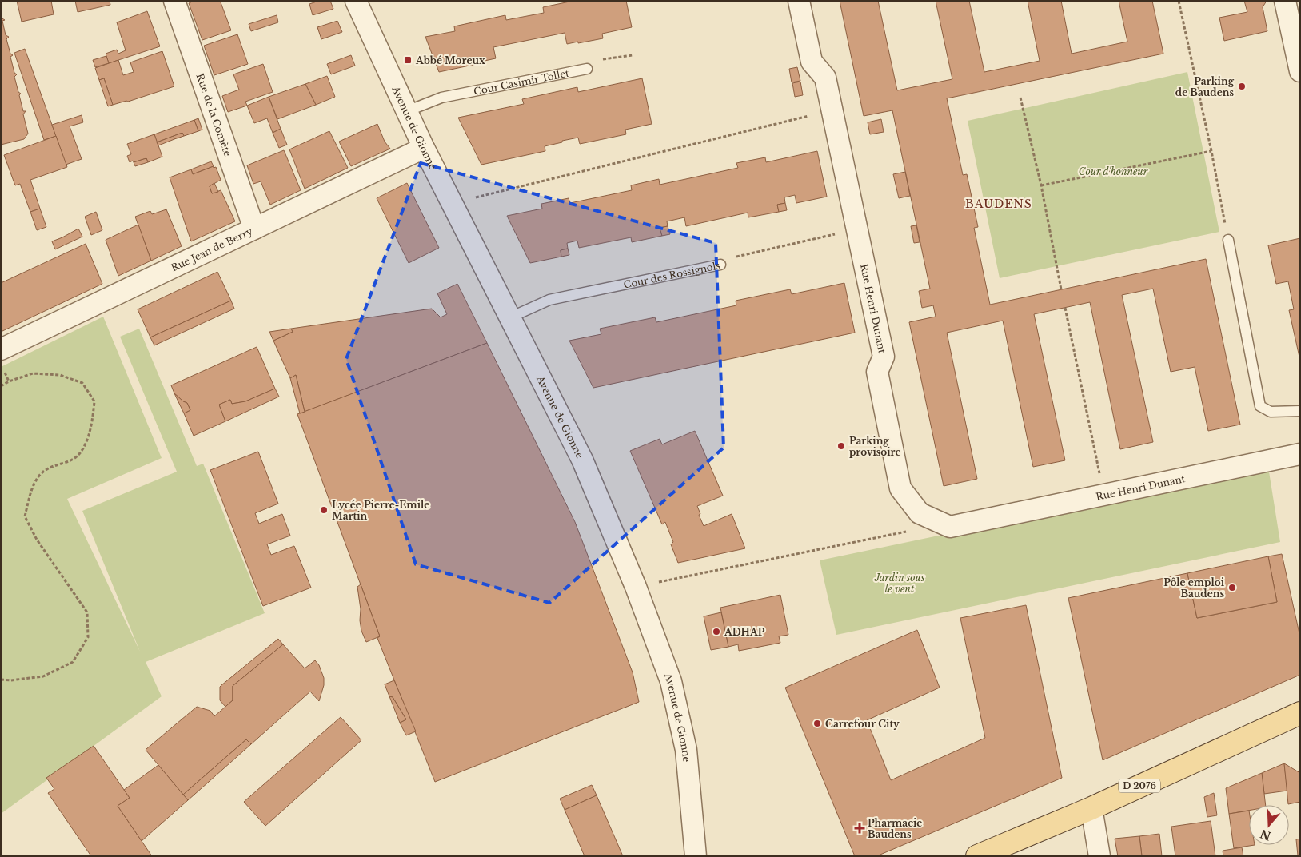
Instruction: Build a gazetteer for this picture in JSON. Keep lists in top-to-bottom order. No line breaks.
{"streets":{"main road":["D 2076"],"street":["Rue de la Comète","Avenue de Gionne","Rue Jean de Berry","Rue Henri Dunant"],"lane":["Cour Casimir Tollet","Cour des Rossignols"]},"crossings":[["Cour Casimir Tollet","Avenue de Gionne"],["Rue de la Comète","Rue Jean de Berry"],["Avenue de Gionne","Rue Jean de Berry"],["Avenue de Gionne","Cour des Rossignols"],["Cour des Rossignols","Rue Henri Dunant"]],"districts":["BAUDENS"],"parks":["Cour d'honneur","Jardin sous le vent"],"places":{"transit":["Abbé Moreux"],"other":["Parking de Baudens","Parking provisoire","Lycée Pierre-Emile Martin","Pôle emploi Baudens","ADHAP","Carrefour City"],"health":["Pharmacie Baudens"]},"north":"bottom"}
